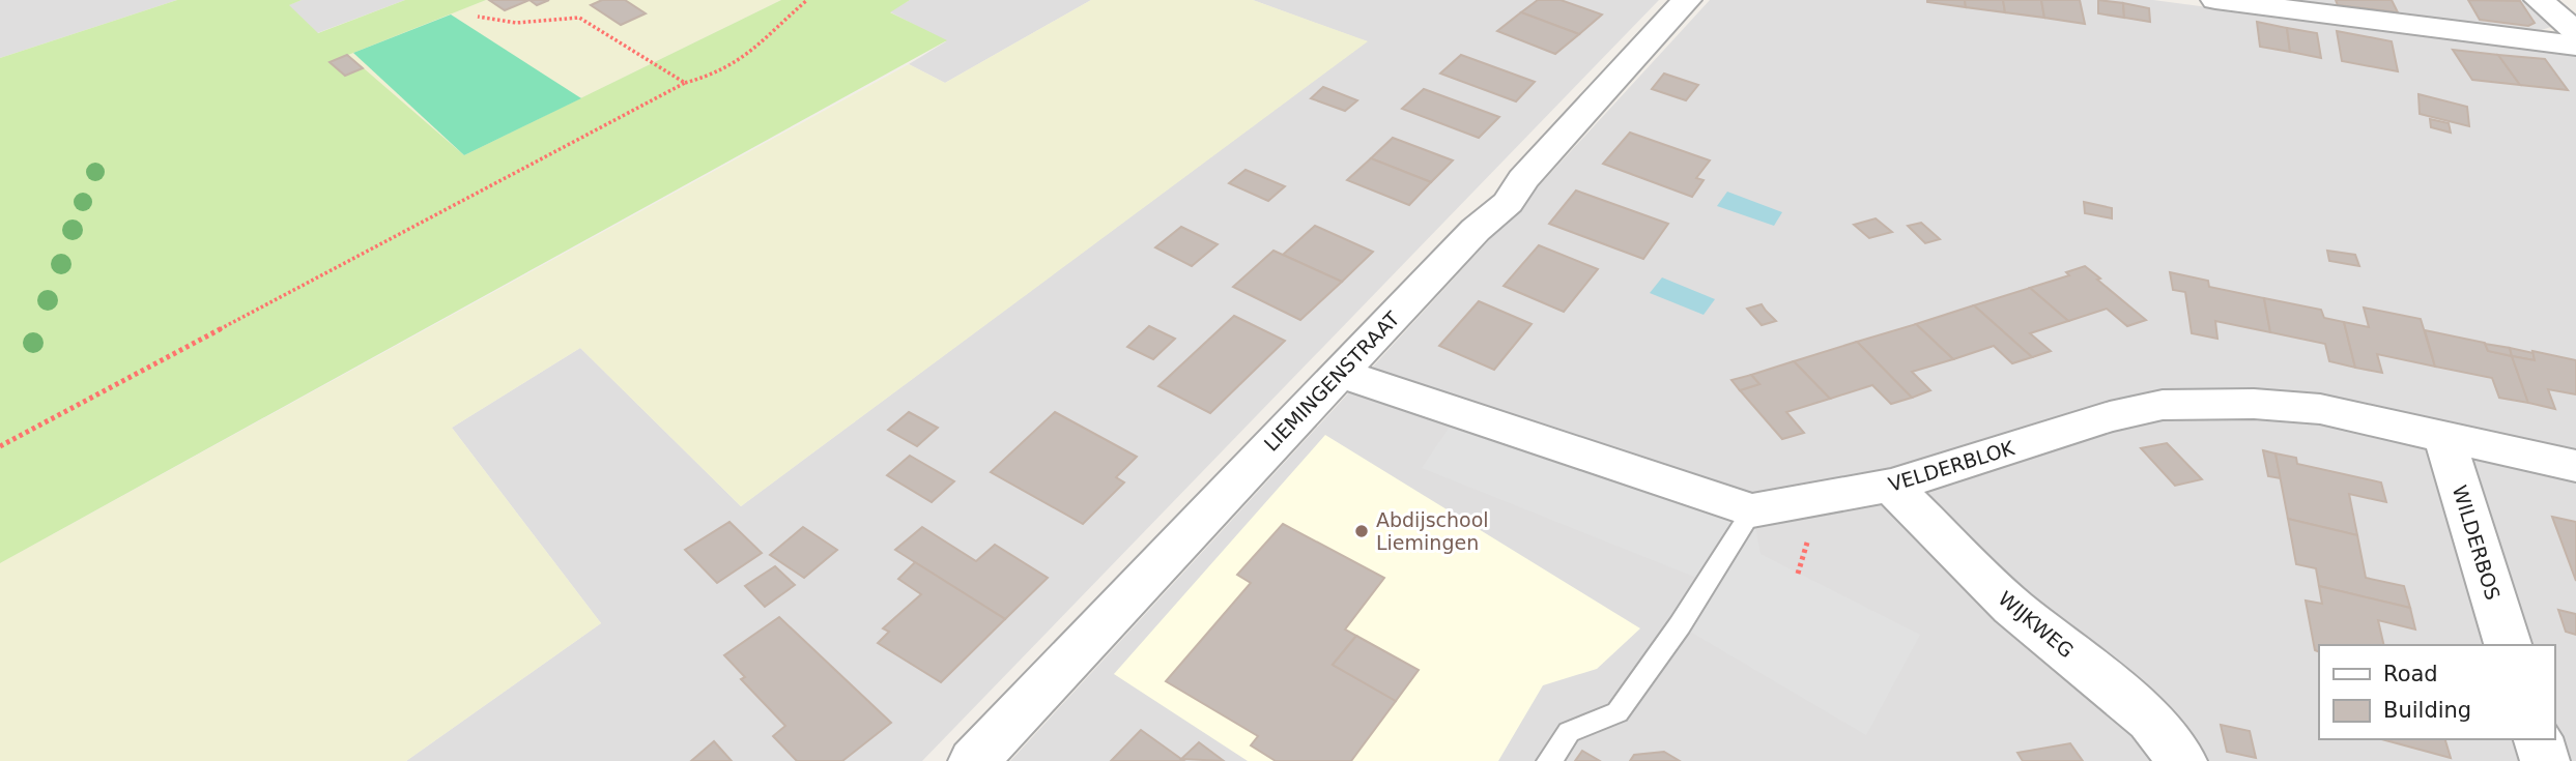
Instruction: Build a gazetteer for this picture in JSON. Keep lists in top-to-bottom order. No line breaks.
{"streets":{"street":["LIEMINGENSTRAAT","VELDERBLOK","WILDERBOS","WIJKWEG"]},"crossings":[["LIEMINGENSTRAAT","VELDERBLOK"],["VELDERBLOK","WILDERBOS"],["VELDERBLOK","WIJKWEG"]],"places":["Abdijschool Liemingen"],"legend":["Road","Building"]}
